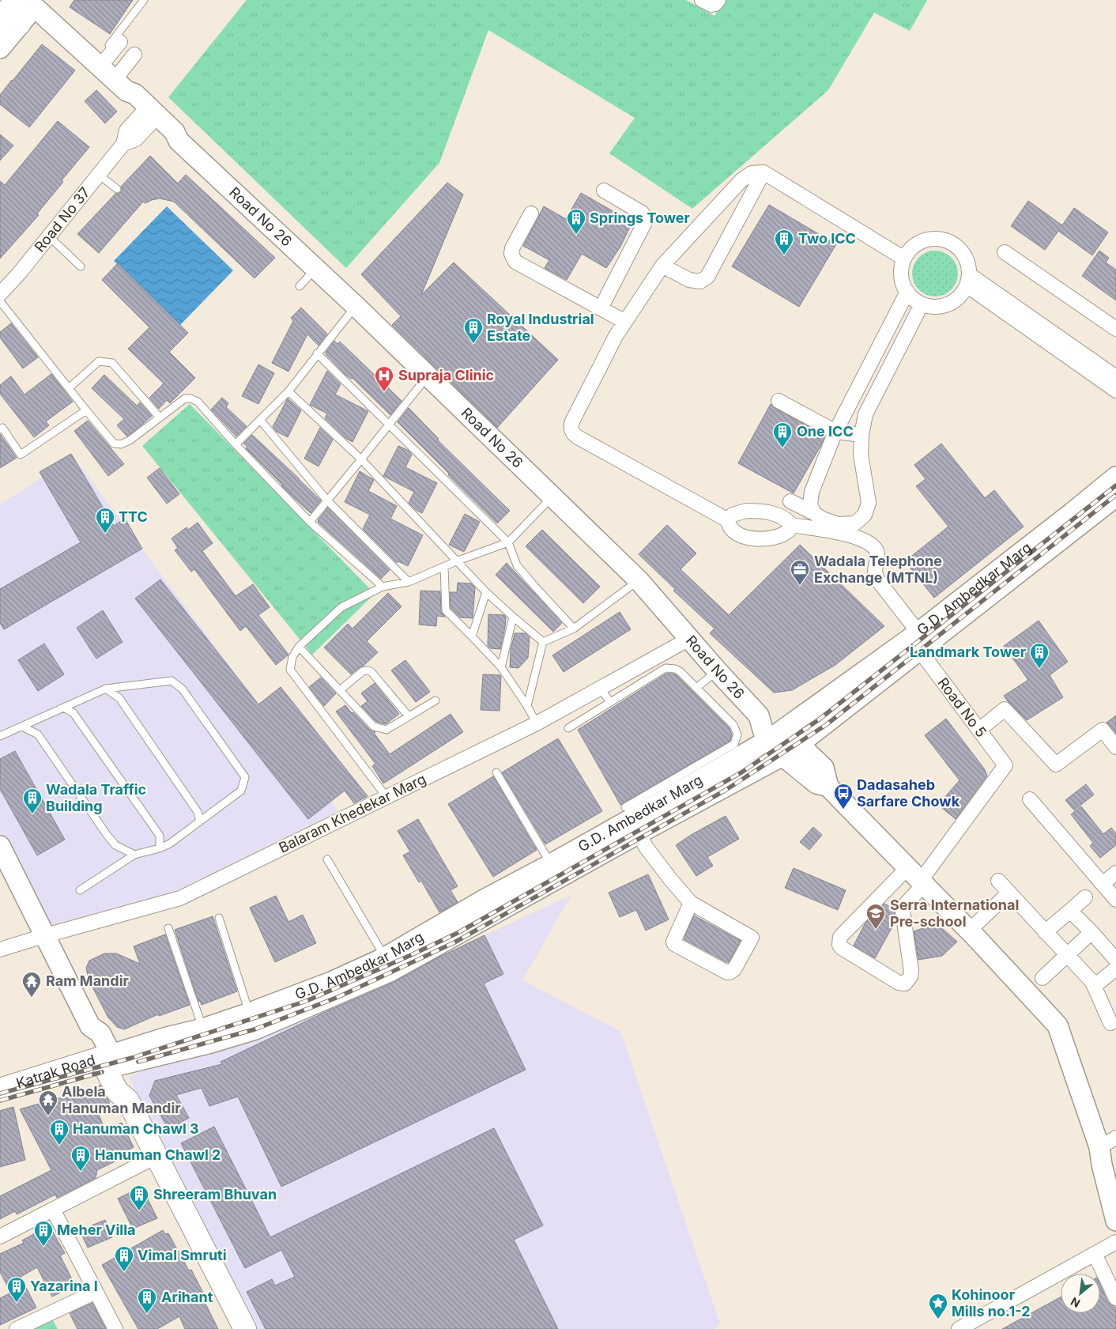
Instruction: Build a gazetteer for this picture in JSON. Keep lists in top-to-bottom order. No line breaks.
{"streets":{"main road":["Road No 26","G.D. Ambedkar Marg","Katrak Road"],"street":["Road No 37","Road No 5","Balaram Khedekar Marg"]},"crossings":[["Road No 26","Road No 37"],["Road No 26","G.D. Ambedkar Marg"],["Road No 26","Balaram Khedekar Marg"],["G.D. Ambedkar Marg","Road No 5"],["G.D. Ambedkar Marg","Katrak Road"]],"places":{"building":["Springs Tower","Two ICC","Royal Industrial Estate","One ICC","TTC","Landmark Tower","Wadala Traffic Building","Hanuman Chawl 3","Hanuman Chawl 2","Shreeram Bhuvan","Meher Villa","Vimal Smruti","Yazarina I","Arihant"],"hospital":["Supraja Clinic"],"office":["Wadala Telephone Exchange (MTNL)"],"bus stop":["Dadasaheb Sarfare Chowk"],"school or university":["Serra International Pre-school"],"temple":["Ram Mandir","Albela Hanuman Mandir"],"place":["Kohinoor Mills no.1-2"]},"north":"bottom left"}
